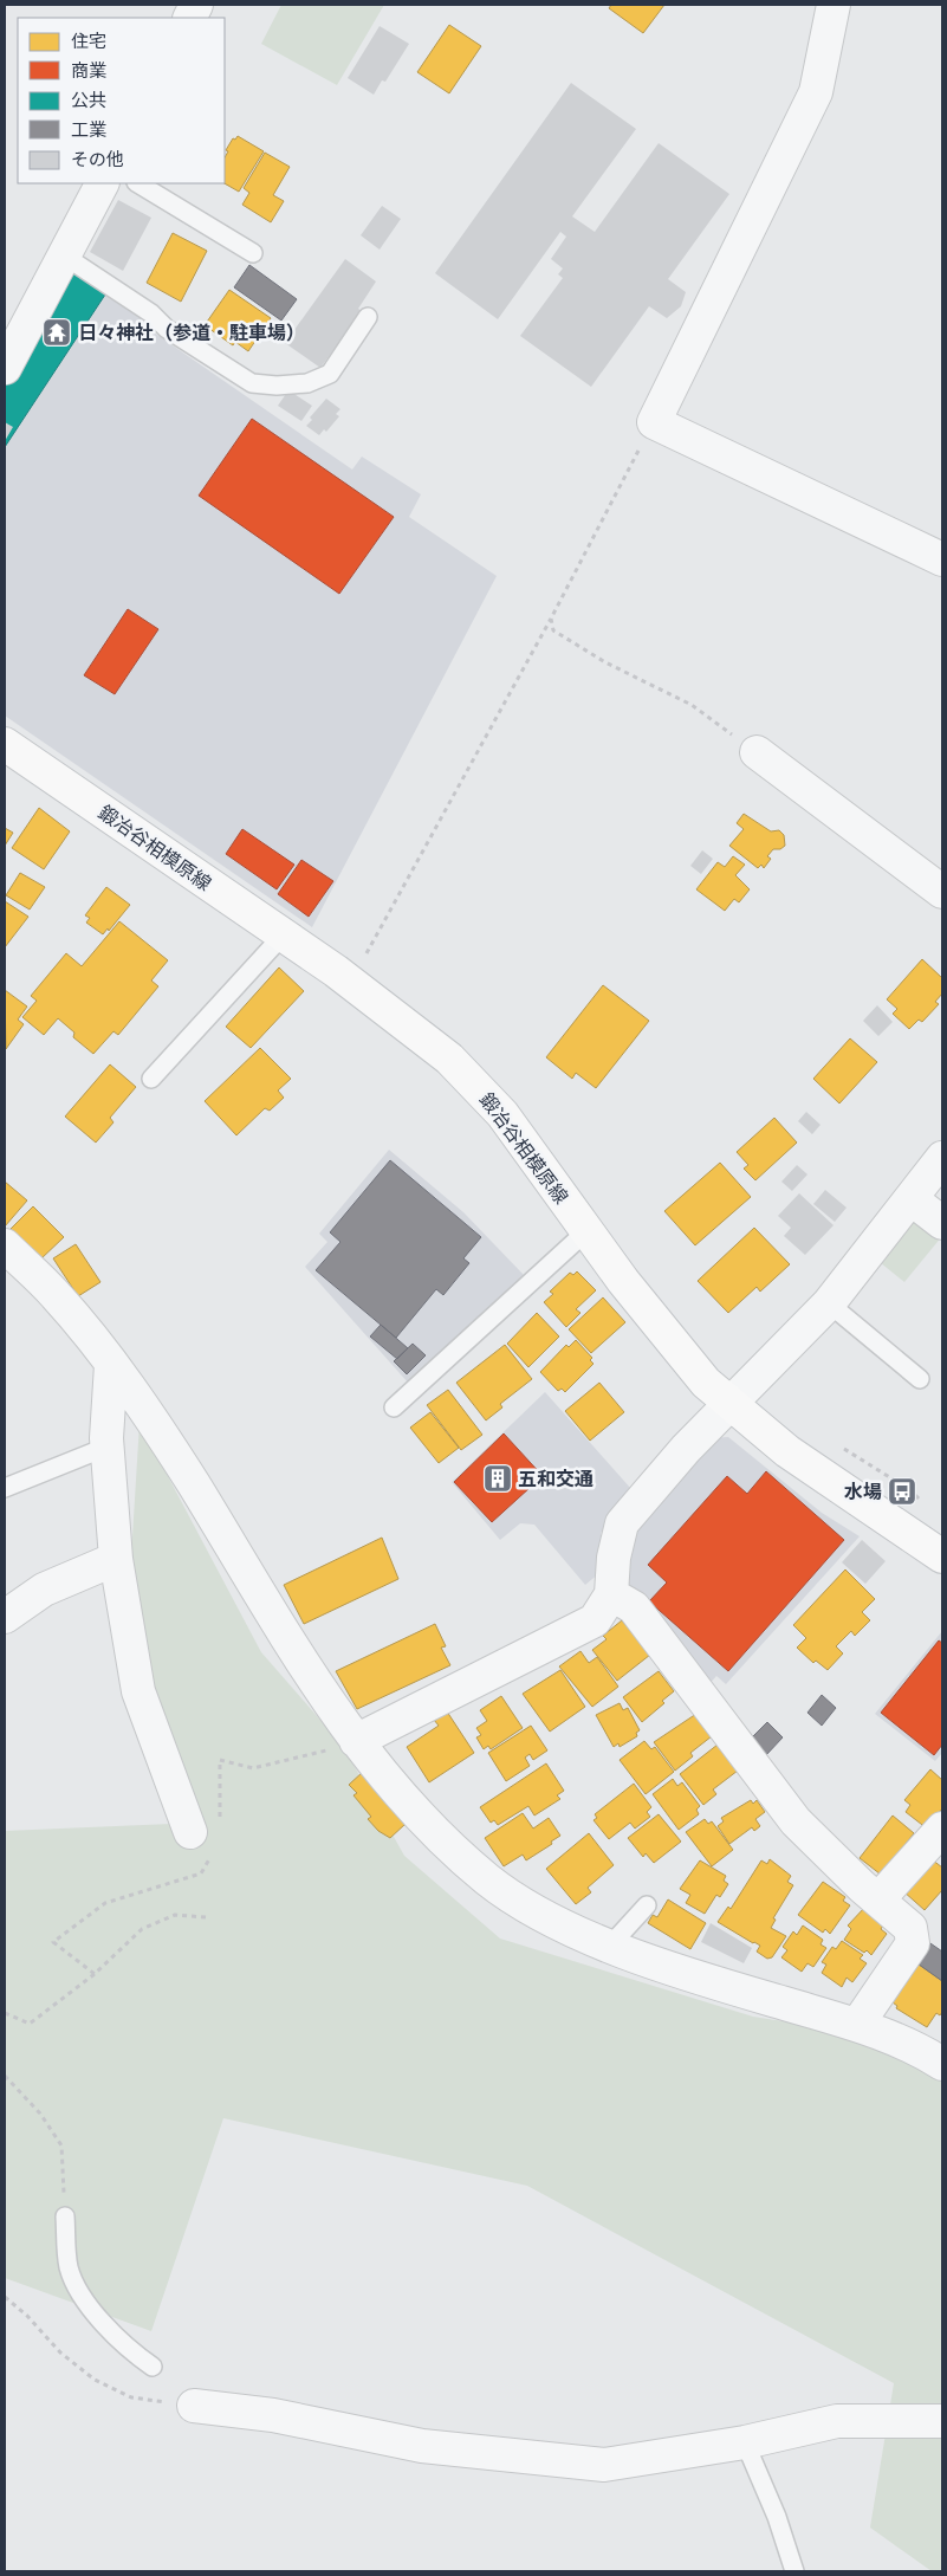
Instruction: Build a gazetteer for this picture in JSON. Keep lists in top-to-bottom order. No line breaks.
{"streets":{"main road":["鍛冶谷相模原線"]},"places":{"temple":["日々神社（参道・駐車場）"],"building":["五和交通"],"bus stop":["水場"]},"legend":["住宅","商業","公共","工業","その他"]}
